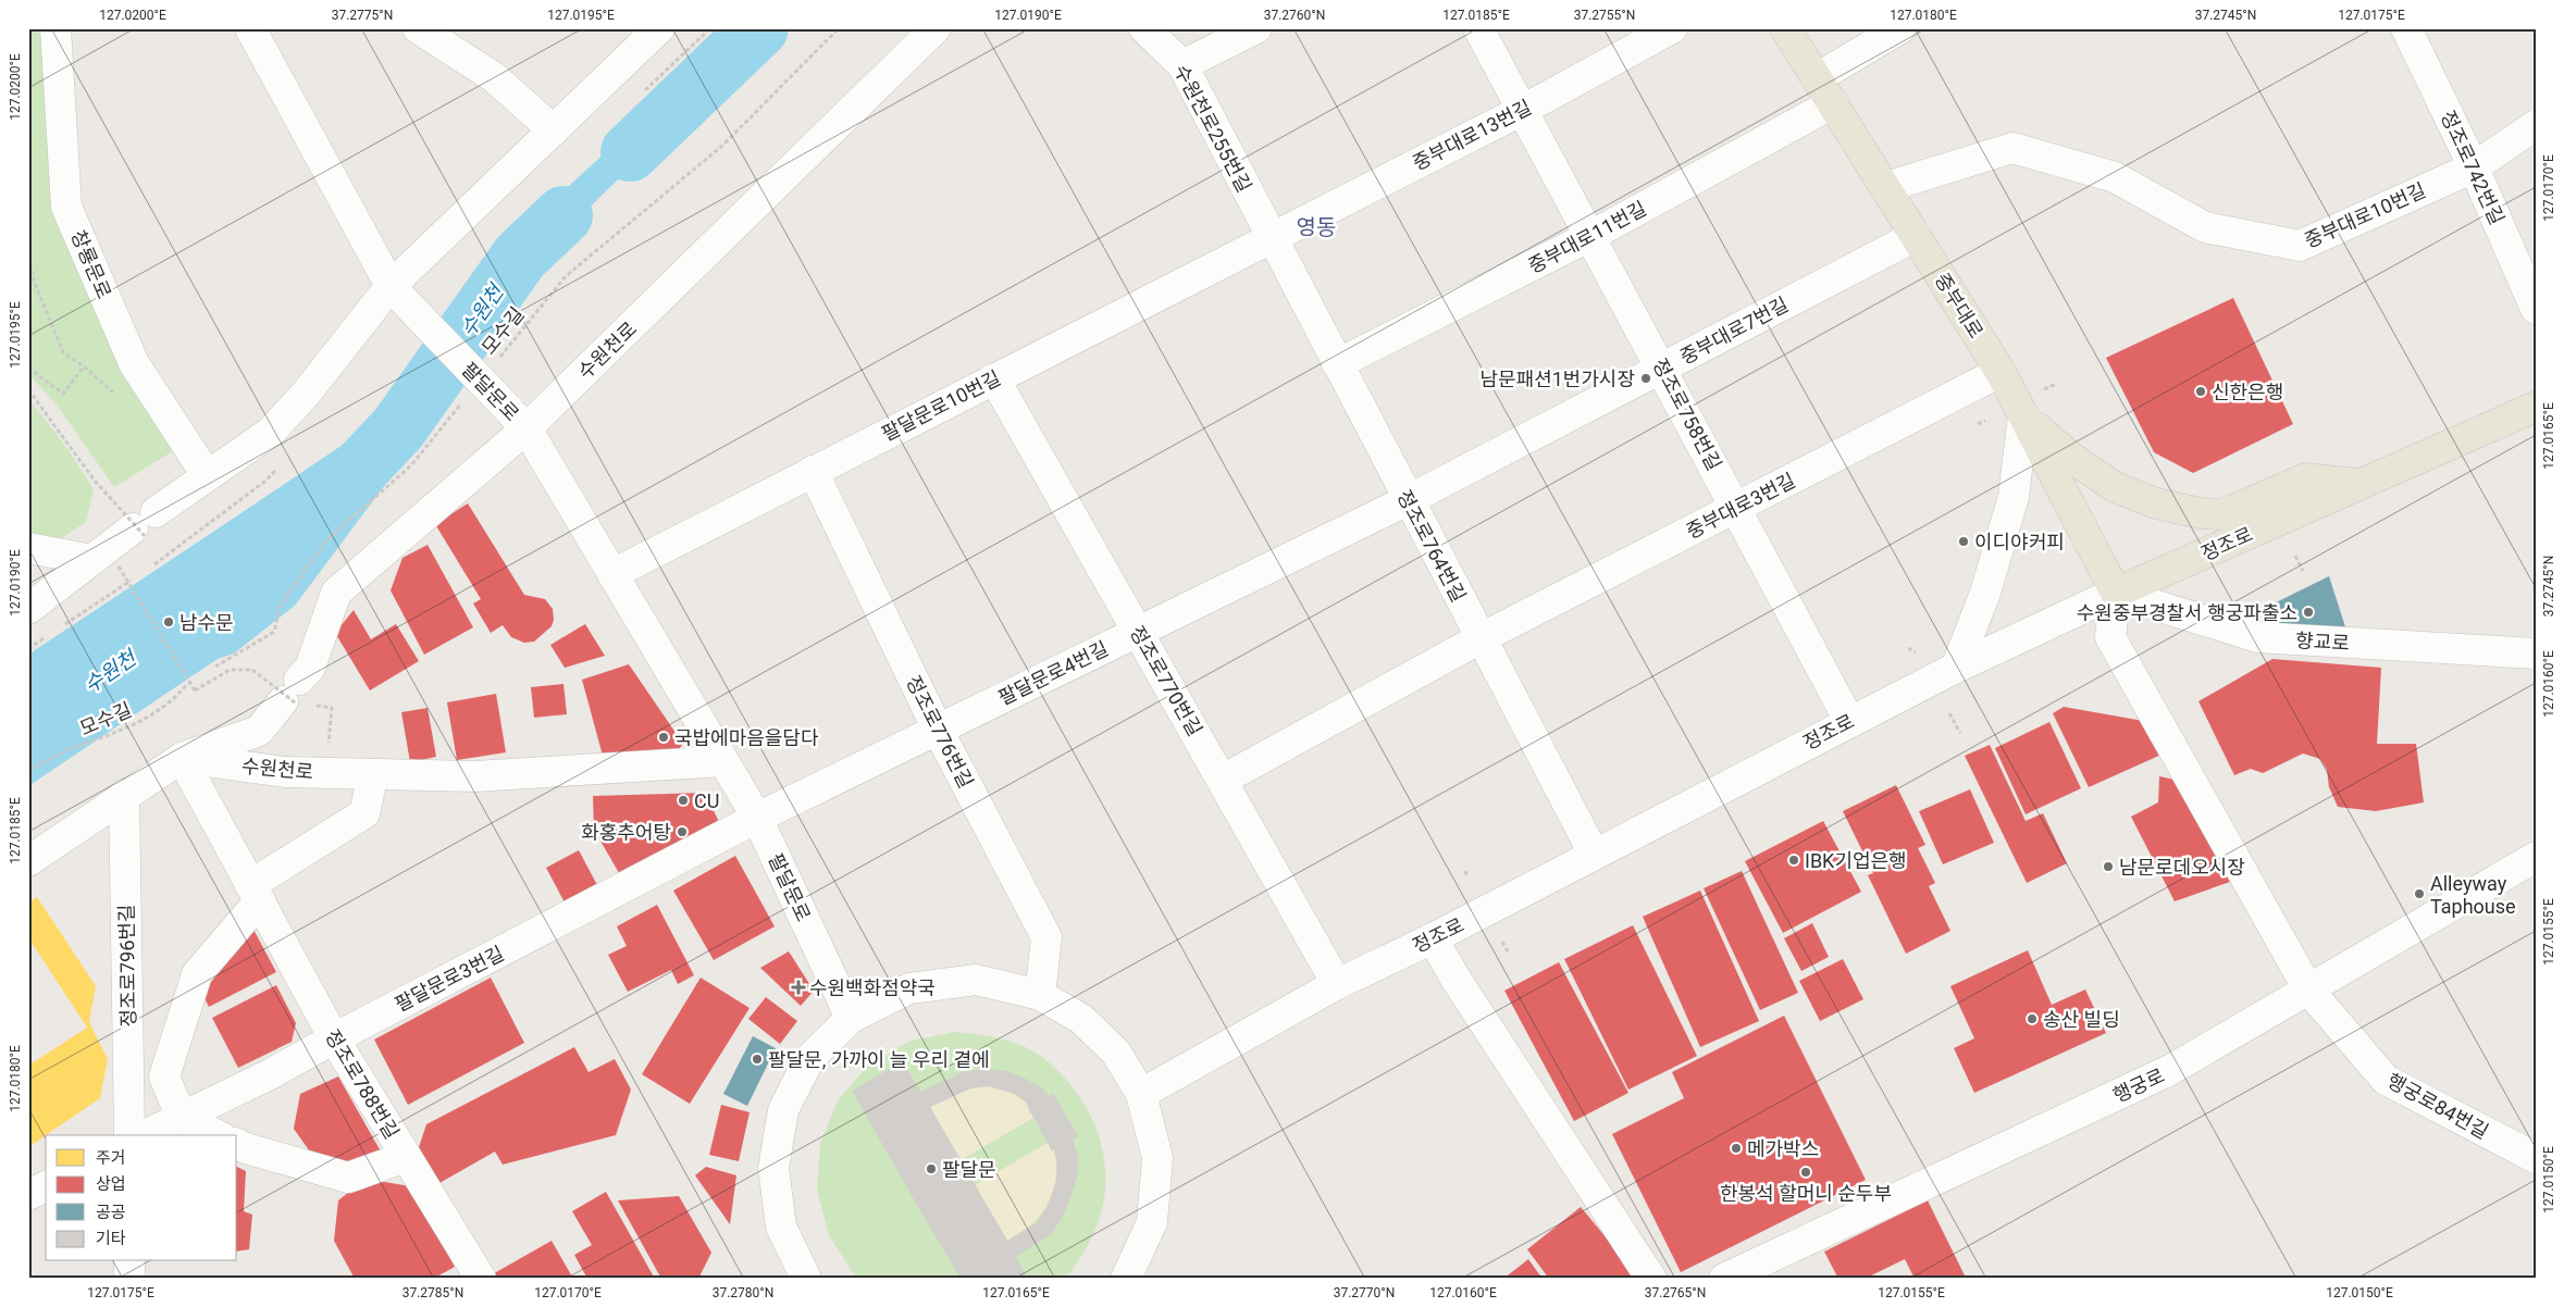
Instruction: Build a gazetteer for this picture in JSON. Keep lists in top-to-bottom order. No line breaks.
{"streets":{"main road":["중부대로","정조로"],"street":["수원천로255번길","중부대로13번길","정조로742번길","중부대로10번길","중부대로11번길","창룡문로","중부대로7번길","수원천로","팔달문로","팔달문로10번길","정조로758번길","중부대로3번길","정조로764번길","향교로","팔달문로4번길","정조로770번길","정조로776번길","정조로796번길","팔달문로3번길","정조로788번길","행궁로","행궁로84번길"],"path":["모수길"]},"crossings":[["수원천로255번길","중부대로13번길"],["수원천로255번길","팔달문로10번길"],["수원천로255번길","정조로764번길"],["중부대로13번길","팔달문로10번길"],["중부대로13번길","정조로758번길"],["중부대로13번길","정조로764번길"],["정조로742번길","중부대로10번길"],["중부대로10번길","중부대로"],["중부대로11번길","중부대로"],["중부대로11번길","정조로758번길"],["중부대로11번길","정조로764번길"],["중부대로","중부대로7번길"],["중부대로","중부대로3번길"],["중부대로","정조로"],["중부대로","향교로"],["중부대로","행궁로84번길"],["중부대로7번길","정조로758번길"],["중부대로7번길","정조로764번길"],["중부대로7번길","팔달문로4번길"],["수원천로","팔달문로"],["수원천로","정조로796번길"],["수원천로","정조로788번길"],["팔달문로","팔달문로10번길"],["팔달문로","팔달문로4번길"],["팔달문로","팔달문로3번길"],["팔달문로10번길","정조로764번길"],["팔달문로10번길","정조로770번길"],["팔달문로10번길","정조로776번길"],["정조로758번길","중부대로3번길"],["정조로758번길","정조로"],["중부대로3번길","정조로764번길"],["중부대로3번길","정조로770번길"],["정조로","정조로764번길"],["정조로","향교로"],["정조로","정조로770번길"],["정조로","행궁로84번길"],["정조로764번길","팔달문로4번길"],["향교로","행궁로84번길"],["팔달문로4번길","정조로770번길"],["팔달문로4번길","정조로776번길"],["팔달문로4번길","팔달문로3번길"],["팔달문로3번길","정조로788번길"],["행궁로","행궁로84번길"]],"districts":["영동"],"water":["수원천"],"places":{"other":["남문패션1번가시장","신한은행","이디야커피","수원중부경찰서 행궁파출소","남수문","국밥에마음을담다","CU","화홍추어탕","IBK기업은행","남문로데오시장","Alleyway Taphouse","송산 빌딩","팔달문, 가까이 늘 우리 곁에","메가박스","팔달문","한봉석 할머니 순두부"],"health":["수원백화점약국"]},"legend":["주거","상업","공공","기타"],"coordinates":["127.0200°E","37.2775°N","127.0195°E","127.0190°E","37.2760°N","127.0185°E","37.2755°N","127.0180°E","37.2745°N","127.0175°E","127.0170°E","127.0165°E","127.0160°E","127.0155°E","127.0150°E","37.2785°N","37.2780°N","37.2770°N","37.2765°N"]}
